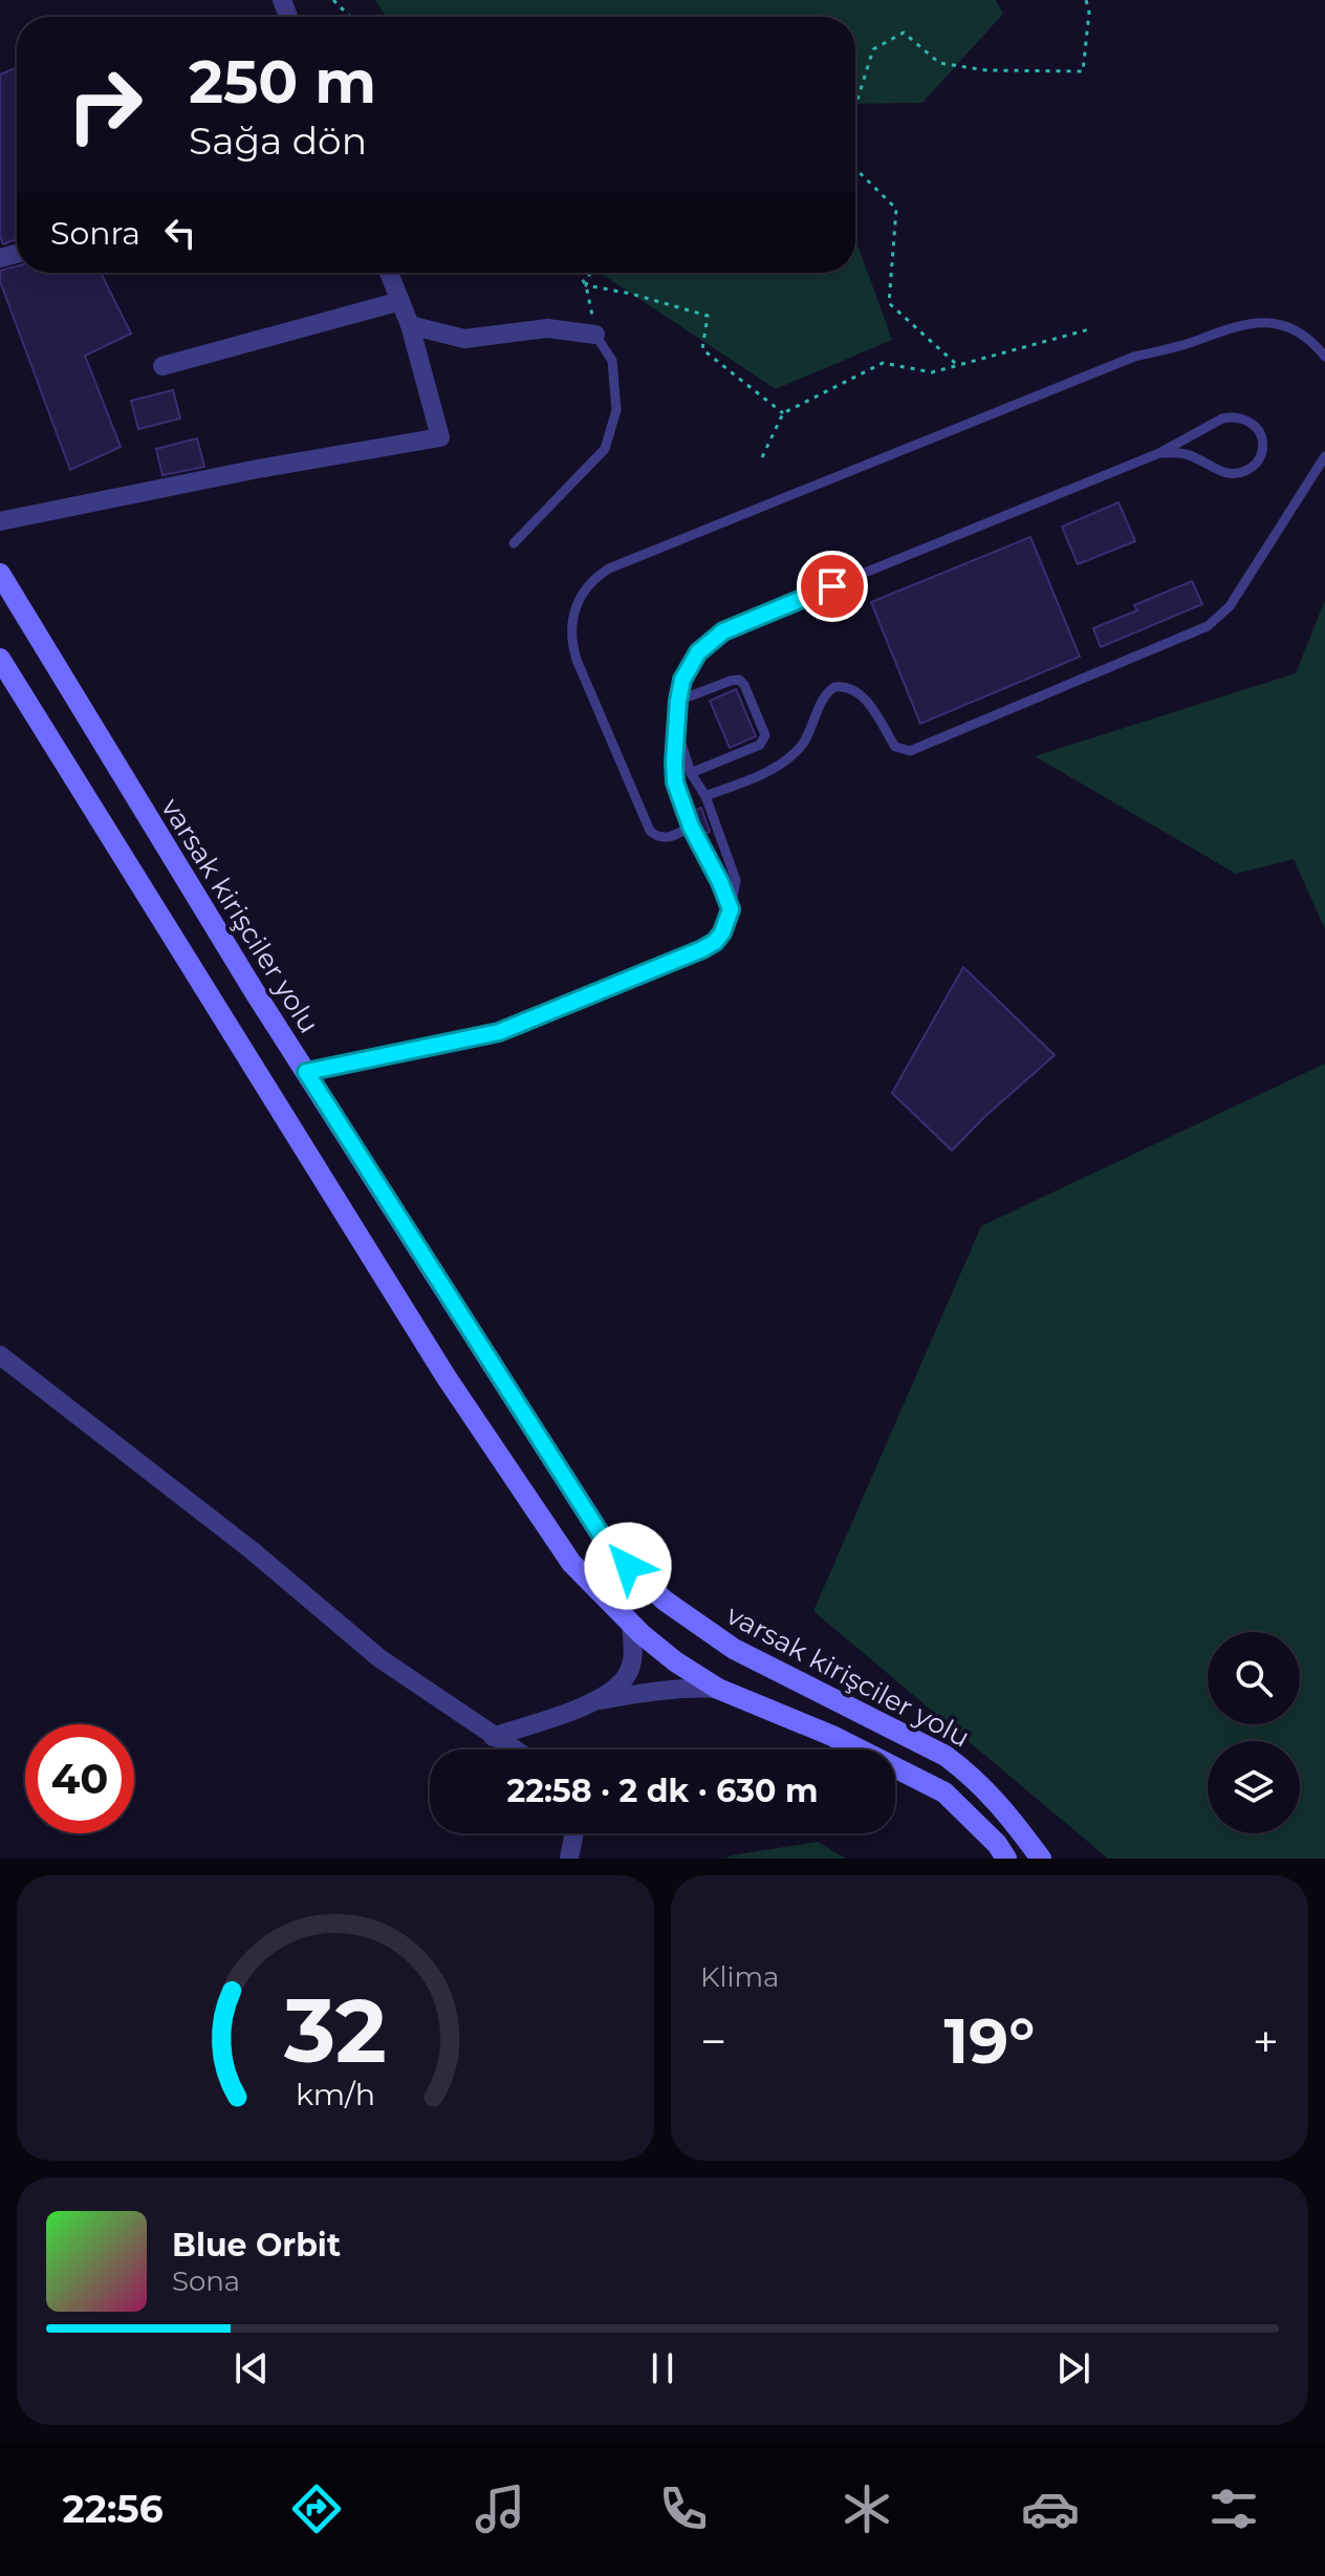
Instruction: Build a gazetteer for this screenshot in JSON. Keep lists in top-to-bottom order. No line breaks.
{"streets":{"street":["varsak kirişciler yolu"]},"page":{"turn":["250 m","Sağa dön"],"then":"Sonra","limit":"40","trip":"22:58 · 2 dk · 630 m","tile":"Klima","heat":["−","19°","+"],"song":["Blue Orbit","Sona"],"tabs":"22:56","gauge":["32","km/h"]}}
